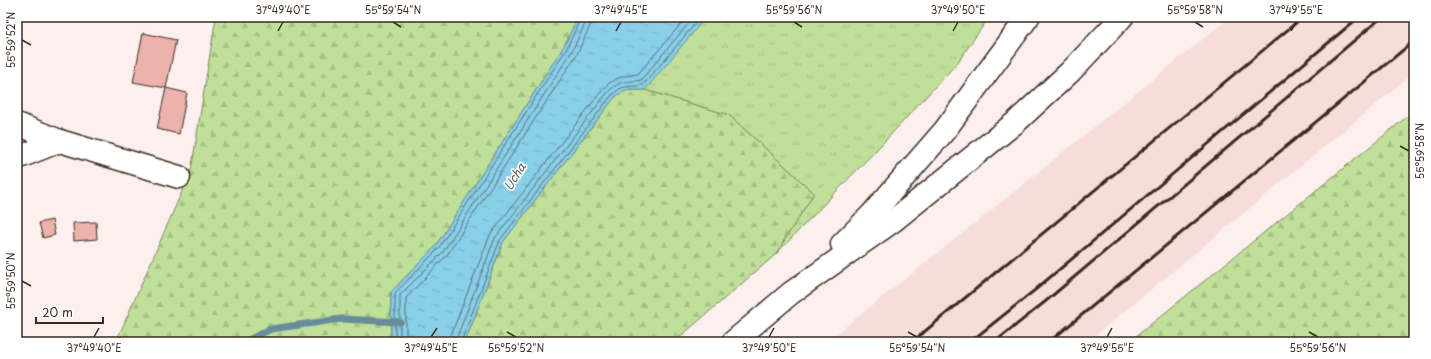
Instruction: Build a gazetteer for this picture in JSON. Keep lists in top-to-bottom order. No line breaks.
{"water":["Ucha"],"scale_bar":"20 m","coordinates":["37°49'40\"E","55°59'54\"N","37°49'45\"E","55°59'56\"N","37°49'50\"E","55°59'58\"N","37°49'55\"E","55°59'52\"N","55°59'50\"N"]}
